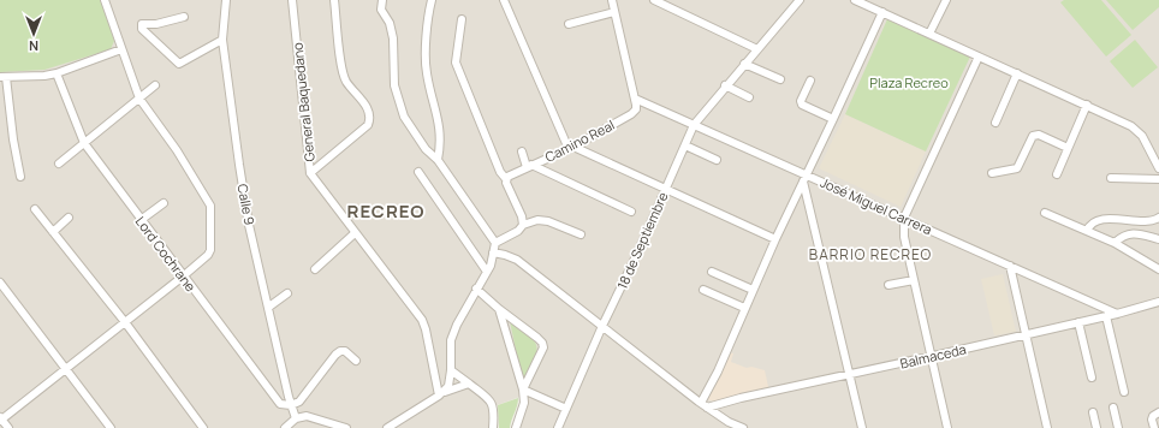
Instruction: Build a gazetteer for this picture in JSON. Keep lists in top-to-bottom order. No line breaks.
{"streets":{"street":["General Baquedano","Camino Real","Calle 9","José Miguel Carrera","18 de Septiembre","Lord Cochrane","Balmaceda"]},"crossings":[["Camino Real","José Miguel Carrera"],["Calle 9","Lord Cochrane"],["José Miguel Carrera","18 de Septiembre"],["José Miguel Carrera","Balmaceda"]],"districts":["RECREO","BARRIO RECREO"],"parks":["Plaza Recreo"],"north":"bottom"}
